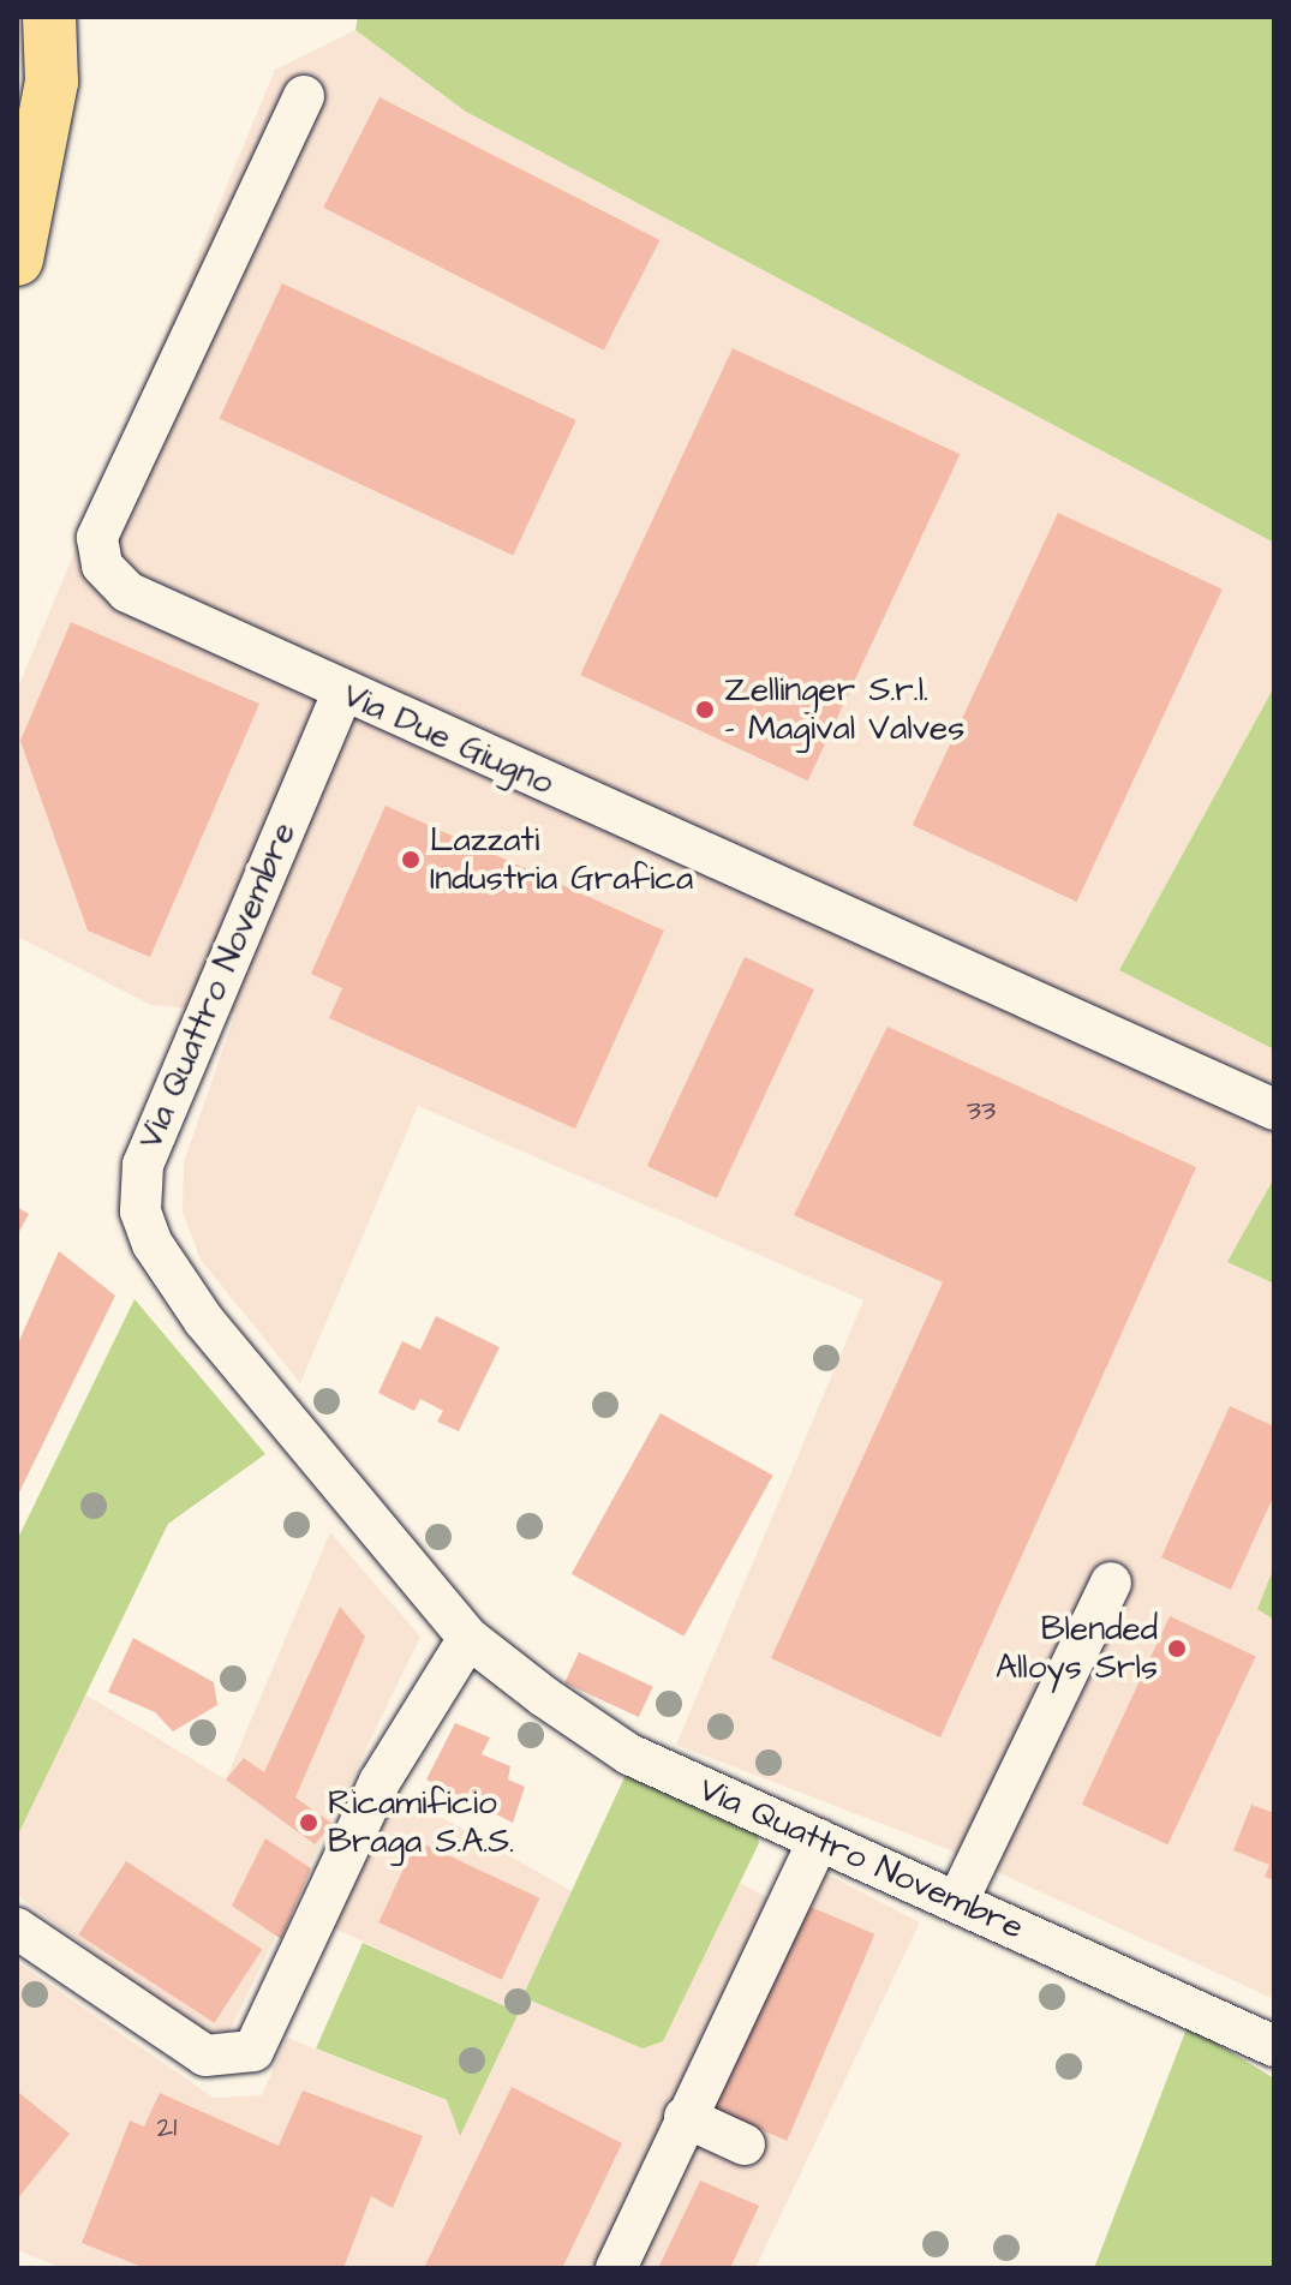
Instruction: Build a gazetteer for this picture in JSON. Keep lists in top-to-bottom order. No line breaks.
{"streets":{"street":["Via Due Giugno","Via Quattro Novembre"]},"crossings":[["Via Due Giugno","Via Quattro Novembre"]],"places":["Zellinger S.r.l. - Magival Valves","Lazzati Industria Grafica","Blended Alloys Srls","Ricamificio Braga S.A.S."],"house_numbers":["33","21"]}
